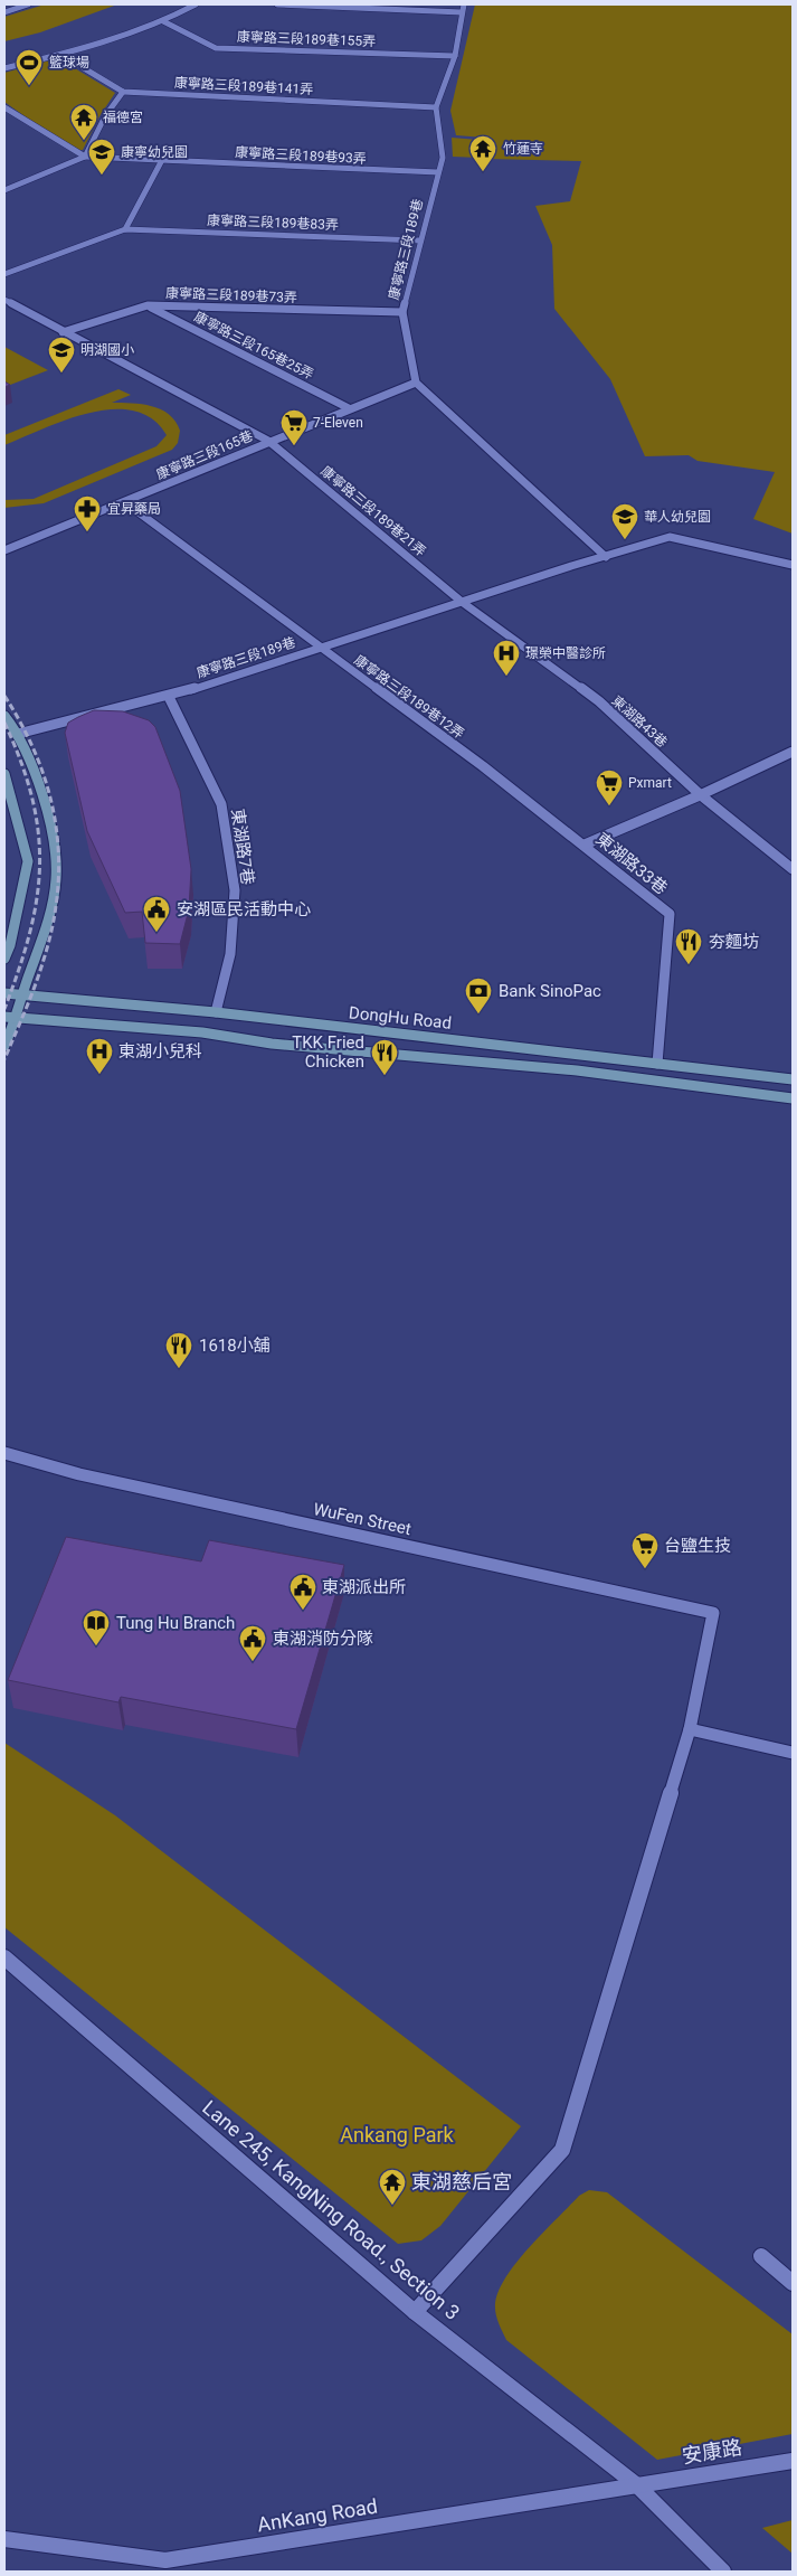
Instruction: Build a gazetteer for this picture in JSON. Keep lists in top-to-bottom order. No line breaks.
{"streets":{"street":["康寧路三段189巷155弄","康寧路三段189巷141弄","康寧路三段189巷93弄","康寧路三段189巷83弄","康寧路三段189巷","康寧路三段189巷73弄","康寧路三段165巷25弄","康寧路三段165巷","康寧路三段189巷21弄","康寧路三段189巷12弄","東湖路43巷","東湖路7巷","東湖路33巷","DongHu Road","WuFen Street","Lane 245, KangNing Road., Section 3","安康路","AnKang Road"]},"crossings":[["康寧路三段189巷155弄","康寧路三段189巷"],["康寧路三段189巷141弄","康寧路三段189巷"],["康寧路三段189巷93弄","康寧路三段189巷"],["康寧路三段189巷83弄","康寧路三段189巷"],["康寧路三段189巷","康寧路三段189巷73弄"],["康寧路三段189巷","康寧路三段165巷"],["康寧路三段189巷","康寧路三段189巷21弄"],["康寧路三段189巷","康寧路三段189巷12弄"],["康寧路三段189巷","東湖路43巷"],["康寧路三段189巷","東湖路7巷"],["康寧路三段189巷73弄","康寧路三段165巷25弄"],["康寧路三段189巷73弄","康寧路三段189巷21弄"],["康寧路三段165巷25弄","康寧路三段165巷"],["康寧路三段165巷","康寧路三段189巷21弄"],["康寧路三段165巷","康寧路三段189巷12弄"],["康寧路三段189巷21弄","東湖路43巷"],["康寧路三段189巷12弄","東湖路33巷"],["東湖路7巷","DongHu Road"],["東湖路33巷","DongHu Road"],["Lane 245, KangNing Road., Section 3","安康路"],["Lane 245, KangNing Road., Section 3","AnKang Road"],["安康路","AnKang Road"]],"parks":["Ankang Park"],"places":{"sports":["籃球場"],"temple":["福德宮","竹蓮寺","東湖慈后宮"],"school or university":["康寧幼兒園","明湖國小","華人幼兒園"],"supermarket":["7-Eleven","Pxmart","台鹽生技"],"pharmacy":["宜昇藥局"],"hospital":["璟榮中醫診所","東湖小兒科"],"public building":["安湖區民活動中心","東湖派出所","東湖消防分隊"],"restaurant":["夯麵坊","TKK Fried Chicken","1618小舖"],"bank":["Bank SinoPac"],"library":["Tung Hu Branch"]}}
